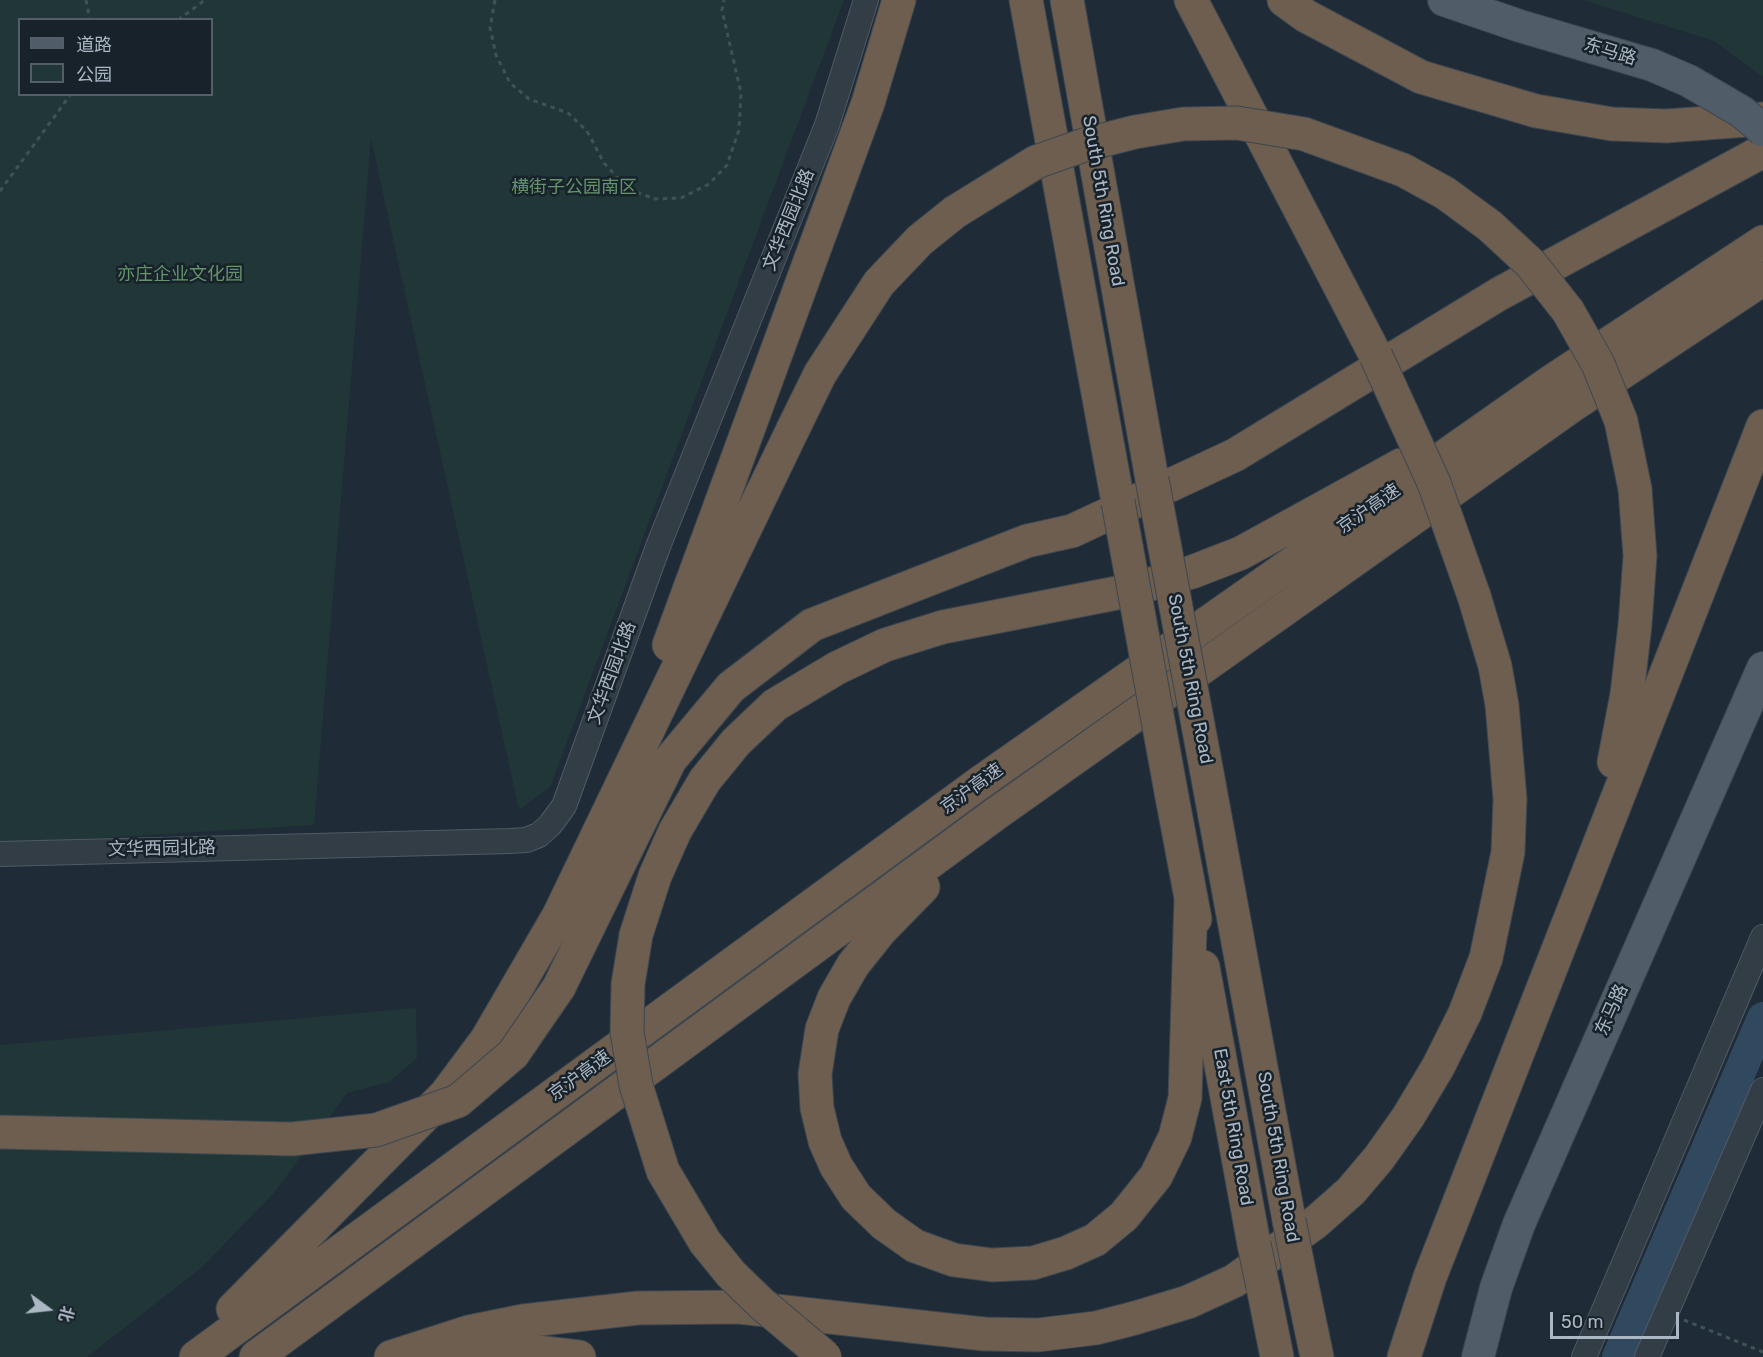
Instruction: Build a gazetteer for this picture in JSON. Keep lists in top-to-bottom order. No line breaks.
{"streets":{"highway":["South 5th Ring Road","京沪高速","East 5th Ring Road"],"main road":["东马路"],"street":["文华西园北路"]},"crossings":[["South 5th Ring Road","East 5th Ring Road"]],"parks":["横街子公园南区","亦庄企业文化园"],"legend":["道路","公园"],"scale_bar":"50 m","north":"right"}
